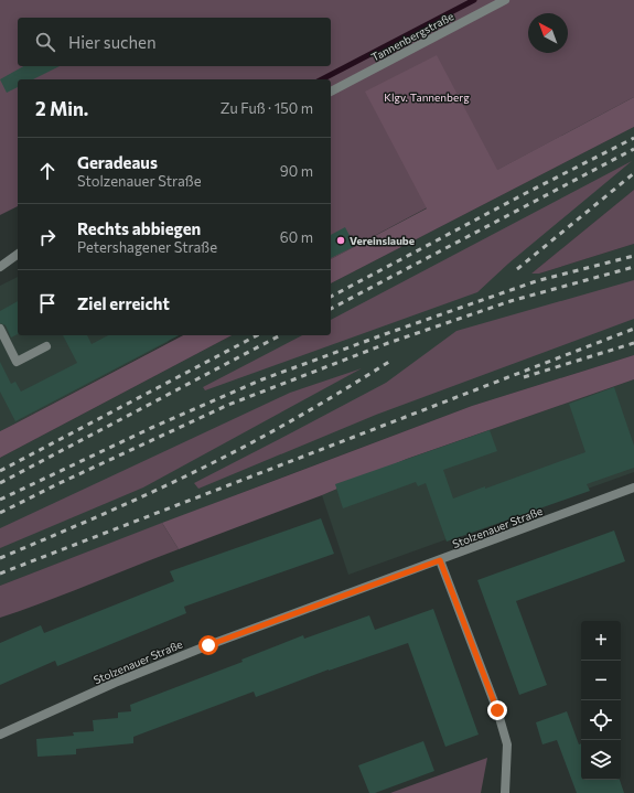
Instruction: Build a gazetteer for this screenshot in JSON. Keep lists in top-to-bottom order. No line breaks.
{"streets":{"street":["Tannenbergstraße","Stolzenauer Straße"]},"parks":["Klgv. Tannenberg"],"places":["Vereinslaube"],"north":"top left","page":{"search":"Hier suchen","heading":["2 Min.","Zu Fuß · 150 m"],"list":[["Geradeaus","Stolzenauer Straße","90 m"],["Rechts abbiegen","Petershagener Straße","60 m"],"Ziel erreicht"],"map_buttons":["+","−"]}}
